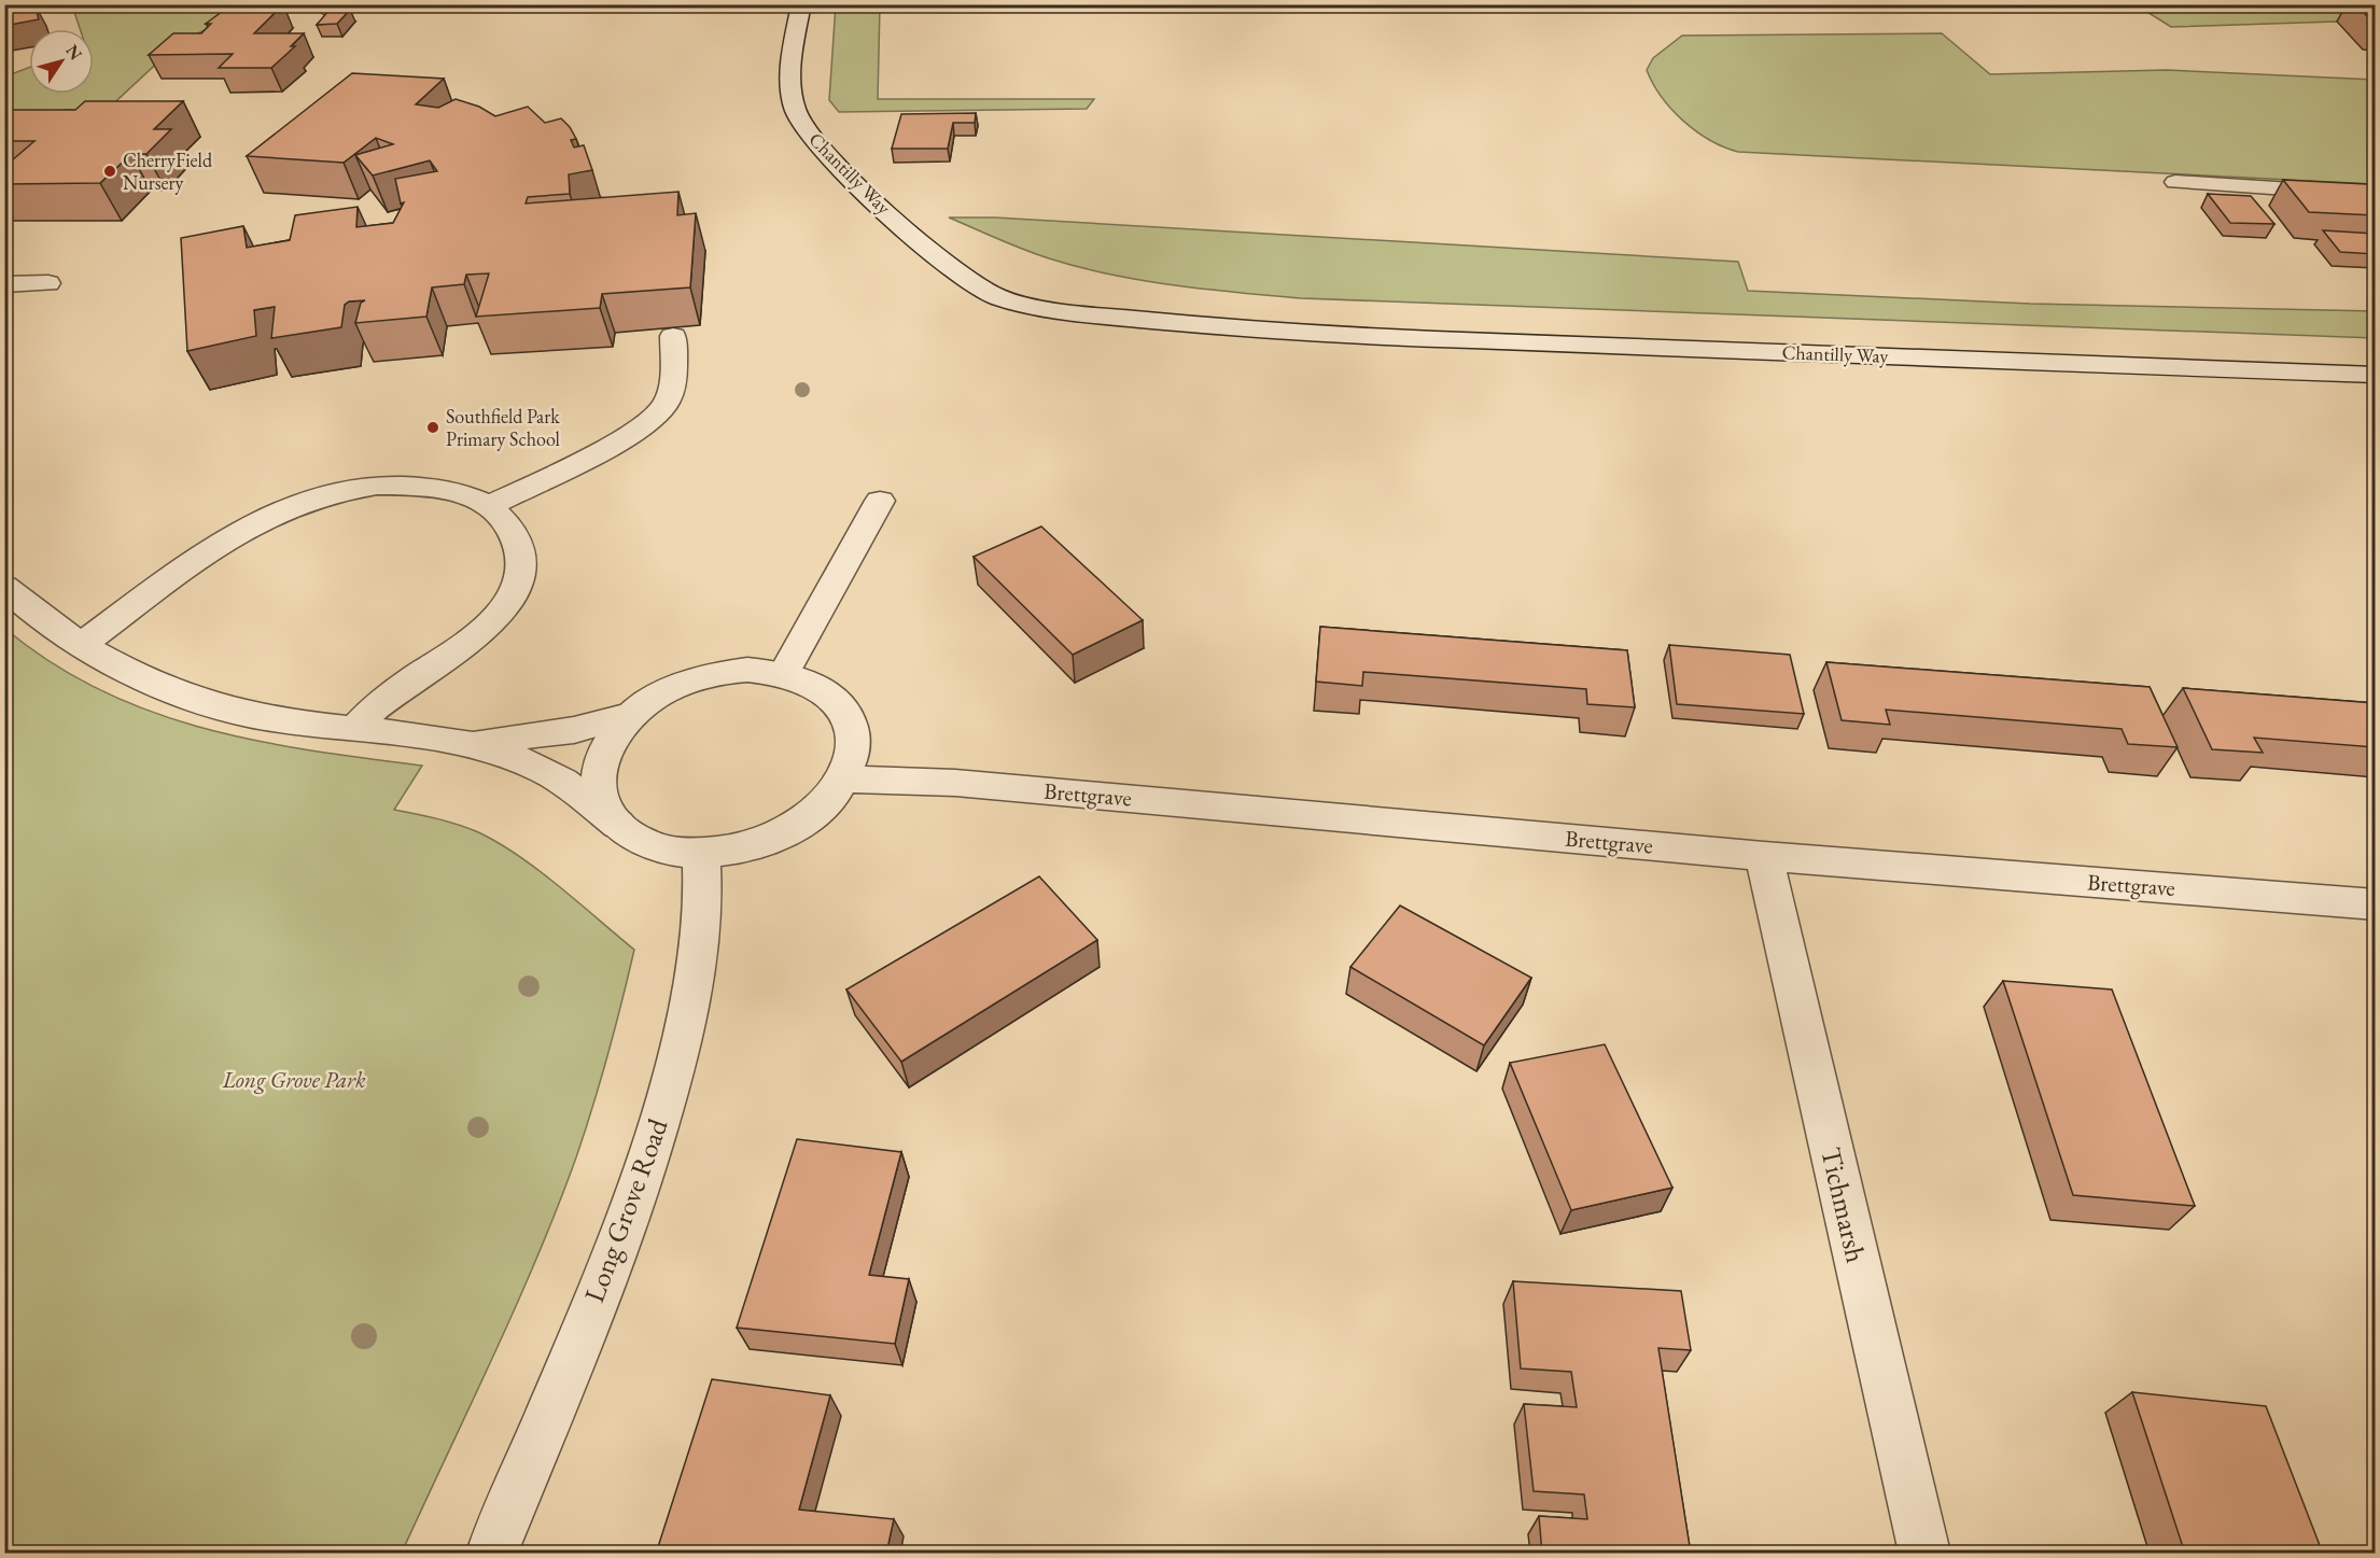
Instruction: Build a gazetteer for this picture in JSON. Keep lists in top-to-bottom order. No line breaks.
{"streets":{"street":["Chantilly Way","Brettgrave","Tichmarsh","Long Grove Road"]},"crossings":[["Brettgrave","Tichmarsh"],["Brettgrave","Long Grove Road"]],"parks":["Long Grove Park"],"places":["CherryField Nursery","Southfield Park Primary School"],"north":"top right"}
